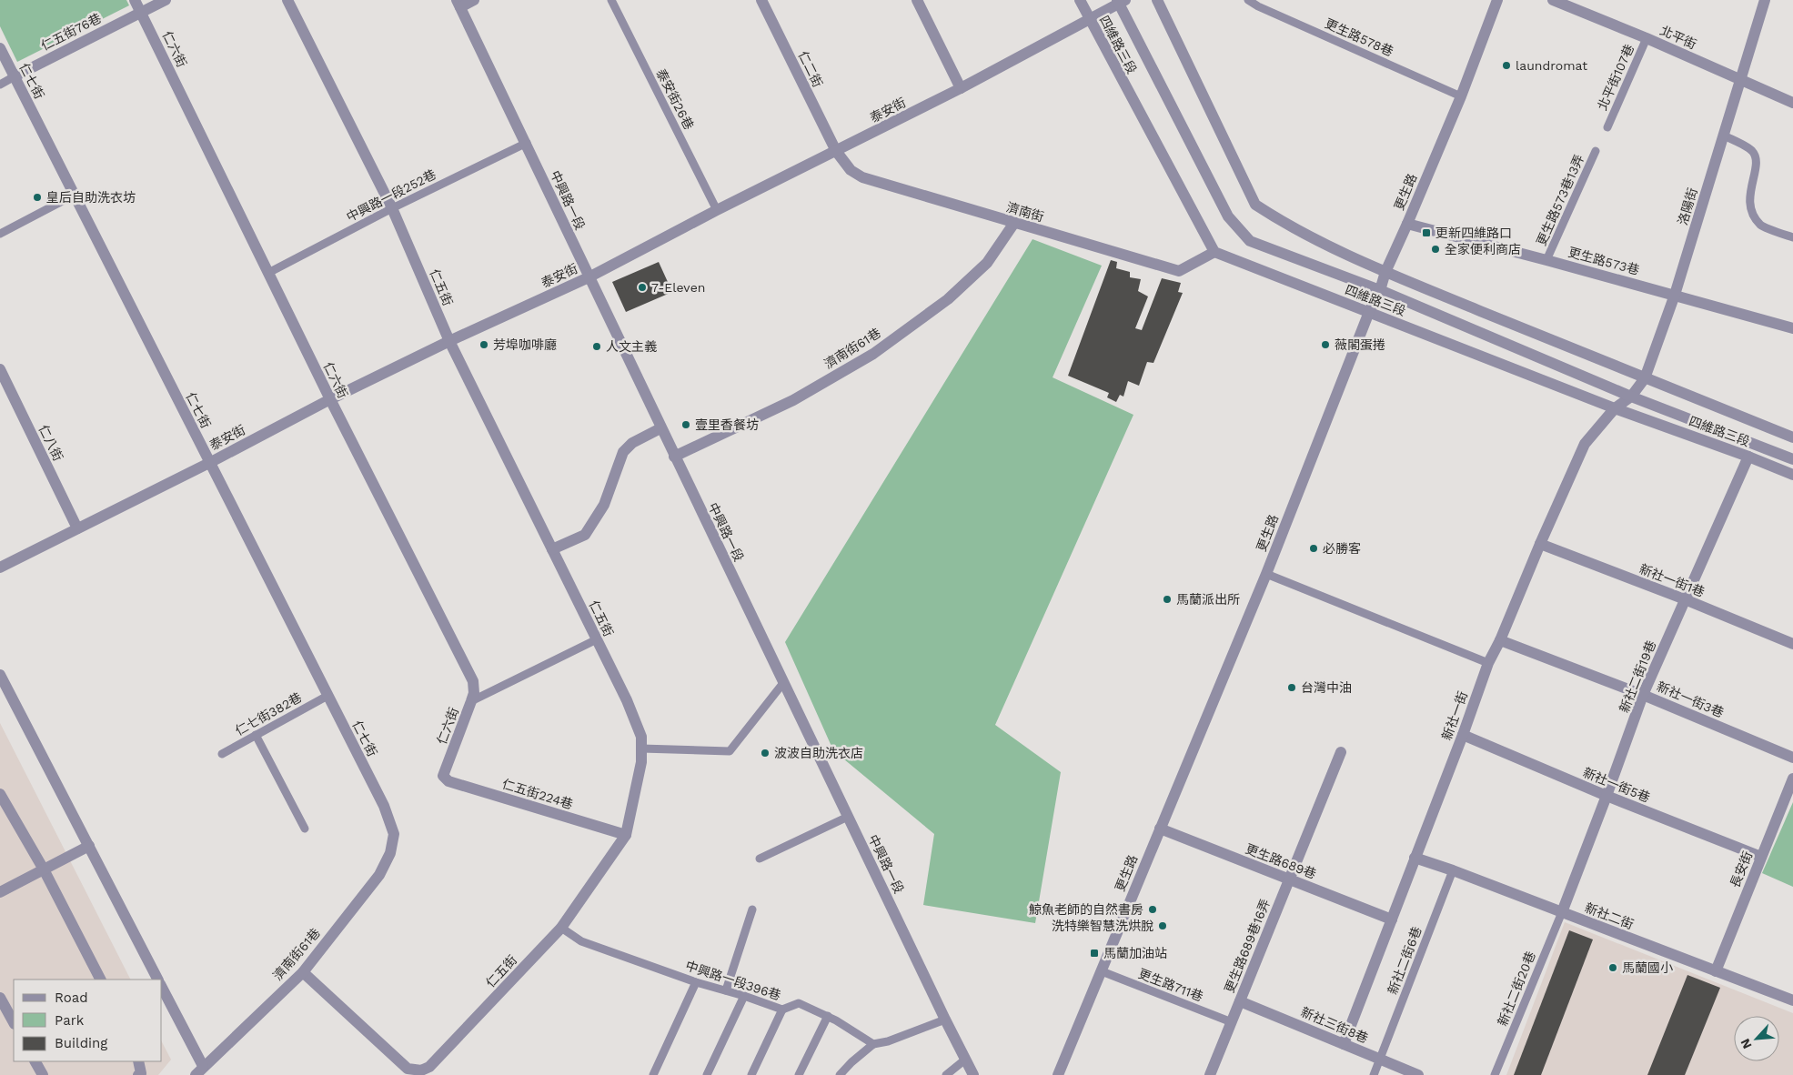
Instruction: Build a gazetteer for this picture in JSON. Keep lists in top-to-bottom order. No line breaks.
{"streets":{"street":["仁五街76巷","北平街","四維路三段","仁六街","仁二街","仁七街","泰安街","更生路","中興路一段","洛陽街","濟南街","更生路573巷","仁五街","濟南街61巷","仁八街","新社一街1巷","新社二街19巷","新社一街3巷","新社一街","新社一街5巷","仁五街224巷","更生路689巷","長安街","新社二街","更生路689巷16弄","新社三街8巷"],"lane":["更生路578巷","北平街107巷","泰安街26巷","中興路一段252巷","更生路573巷13弄","仁七街382巷","新社二街6巷","中興路一段396巷","更生路711巷","新社二街20巷"]},"crossings":[["仁五街76巷","仁六街"],["仁五街76巷","仁七街"],["更生路578巷","更生路"],["北平街","北平街107巷"],["北平街","洛陽街"],["四維路三段","泰安街"],["四維路三段","更生路"],["四維路三段","洛陽街"],["四維路三段","濟南街"],["四維路三段","新社二街19巷"],["四維路三段","新社一街"],["仁六街","泰安街"],["仁六街","中興路一段252巷"],["仁六街","仁五街224巷"],["仁二街","泰安街"],["仁二街","濟南街"],["仁七街","泰安街"],["仁七街","濟南街61巷"],["仁七街","仁七街382巷"],["泰安街26巷","泰安街"],["泰安街","中興路一段"],["泰安街","濟南街"],["泰安街","仁五街"],["泰安街","仁八街"],["更生路","更生路573巷"],["更生路","更生路689巷"],["更生路","更生路711巷"],["中興路一段252巷","中興路一段"],["中興路一段252巷","仁五街"],["中興路一段","濟南街61巷"],["更生路573巷13弄","更生路573巷"],["洛陽街","更生路573巷"],["洛陽街","新社一街"],["濟南街","濟南街61巷"],["仁五街","濟南街61巷"],["仁五街","仁五街224巷"],["仁五街","中興路一段396巷"],["新社一街1巷","新社二街19巷"],["新社一街1巷","新社一街"],["新社二街19巷","新社一街3巷"],["新社二街19巷","新社一街5巷"],["新社二街19巷","新社二街"],["新社二街19巷","新社二街20巷"],["新社一街3巷","新社一街"],["新社一街","新社一街5巷"],["新社一街","更生路689巷"],["新社一街","新社二街"],["新社一街","新社三街8巷"],["新社一街5巷","長安街"],["更生路689巷","更生路689巷16弄"],["長安街","新社二街"],["新社二街","新社二街6巷"],["新社二街","新社二街20巷"],["更生路689巷16弄","更生路711巷"],["更生路689巷16弄","新社三街8巷"],["新社二街6巷","新社三街8巷"]],"places":{"other":["laundromat","皇后自助洗衣坊","全家便利商店","7-Eleven","芳埠咖啡廳","薇閣蛋捲","人文主義","壹里香餐坊","必勝客","馬蘭派出所","台灣中油","波波自助洗衣店","鯨魚老師的自然書房","洗特樂智慧洗烘脫","馬蘭國小"],"transit":["更新四維路口","馬蘭加油站"]},"legend":["Road","Park","Building"],"north":"bottom left"}
